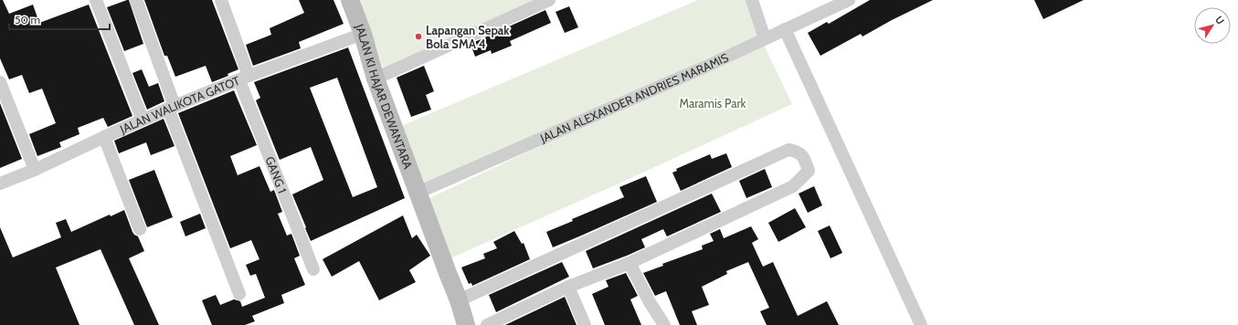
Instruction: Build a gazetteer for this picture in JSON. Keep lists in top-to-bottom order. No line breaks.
{"streets":{"main road":["JALAN KI HAJAR DEWANTARA"],"street":["JALAN ALEXANDER ANDRIES MARAMIS","JALAN WALIKOTA GATOT","GANG 1"]},"crossings":[["JALAN KI HAJAR DEWANTARA","JALAN ALEXANDER ANDRIES MARAMIS"],["JALAN KI HAJAR DEWANTARA","JALAN WALIKOTA GATOT"],["JALAN WALIKOTA GATOT","GANG 1"]],"parks":["Maramis Park"],"places":["Lapangan Sepak Bola SMA 4"],"scale_bar":"50 m","north":"top right"}
